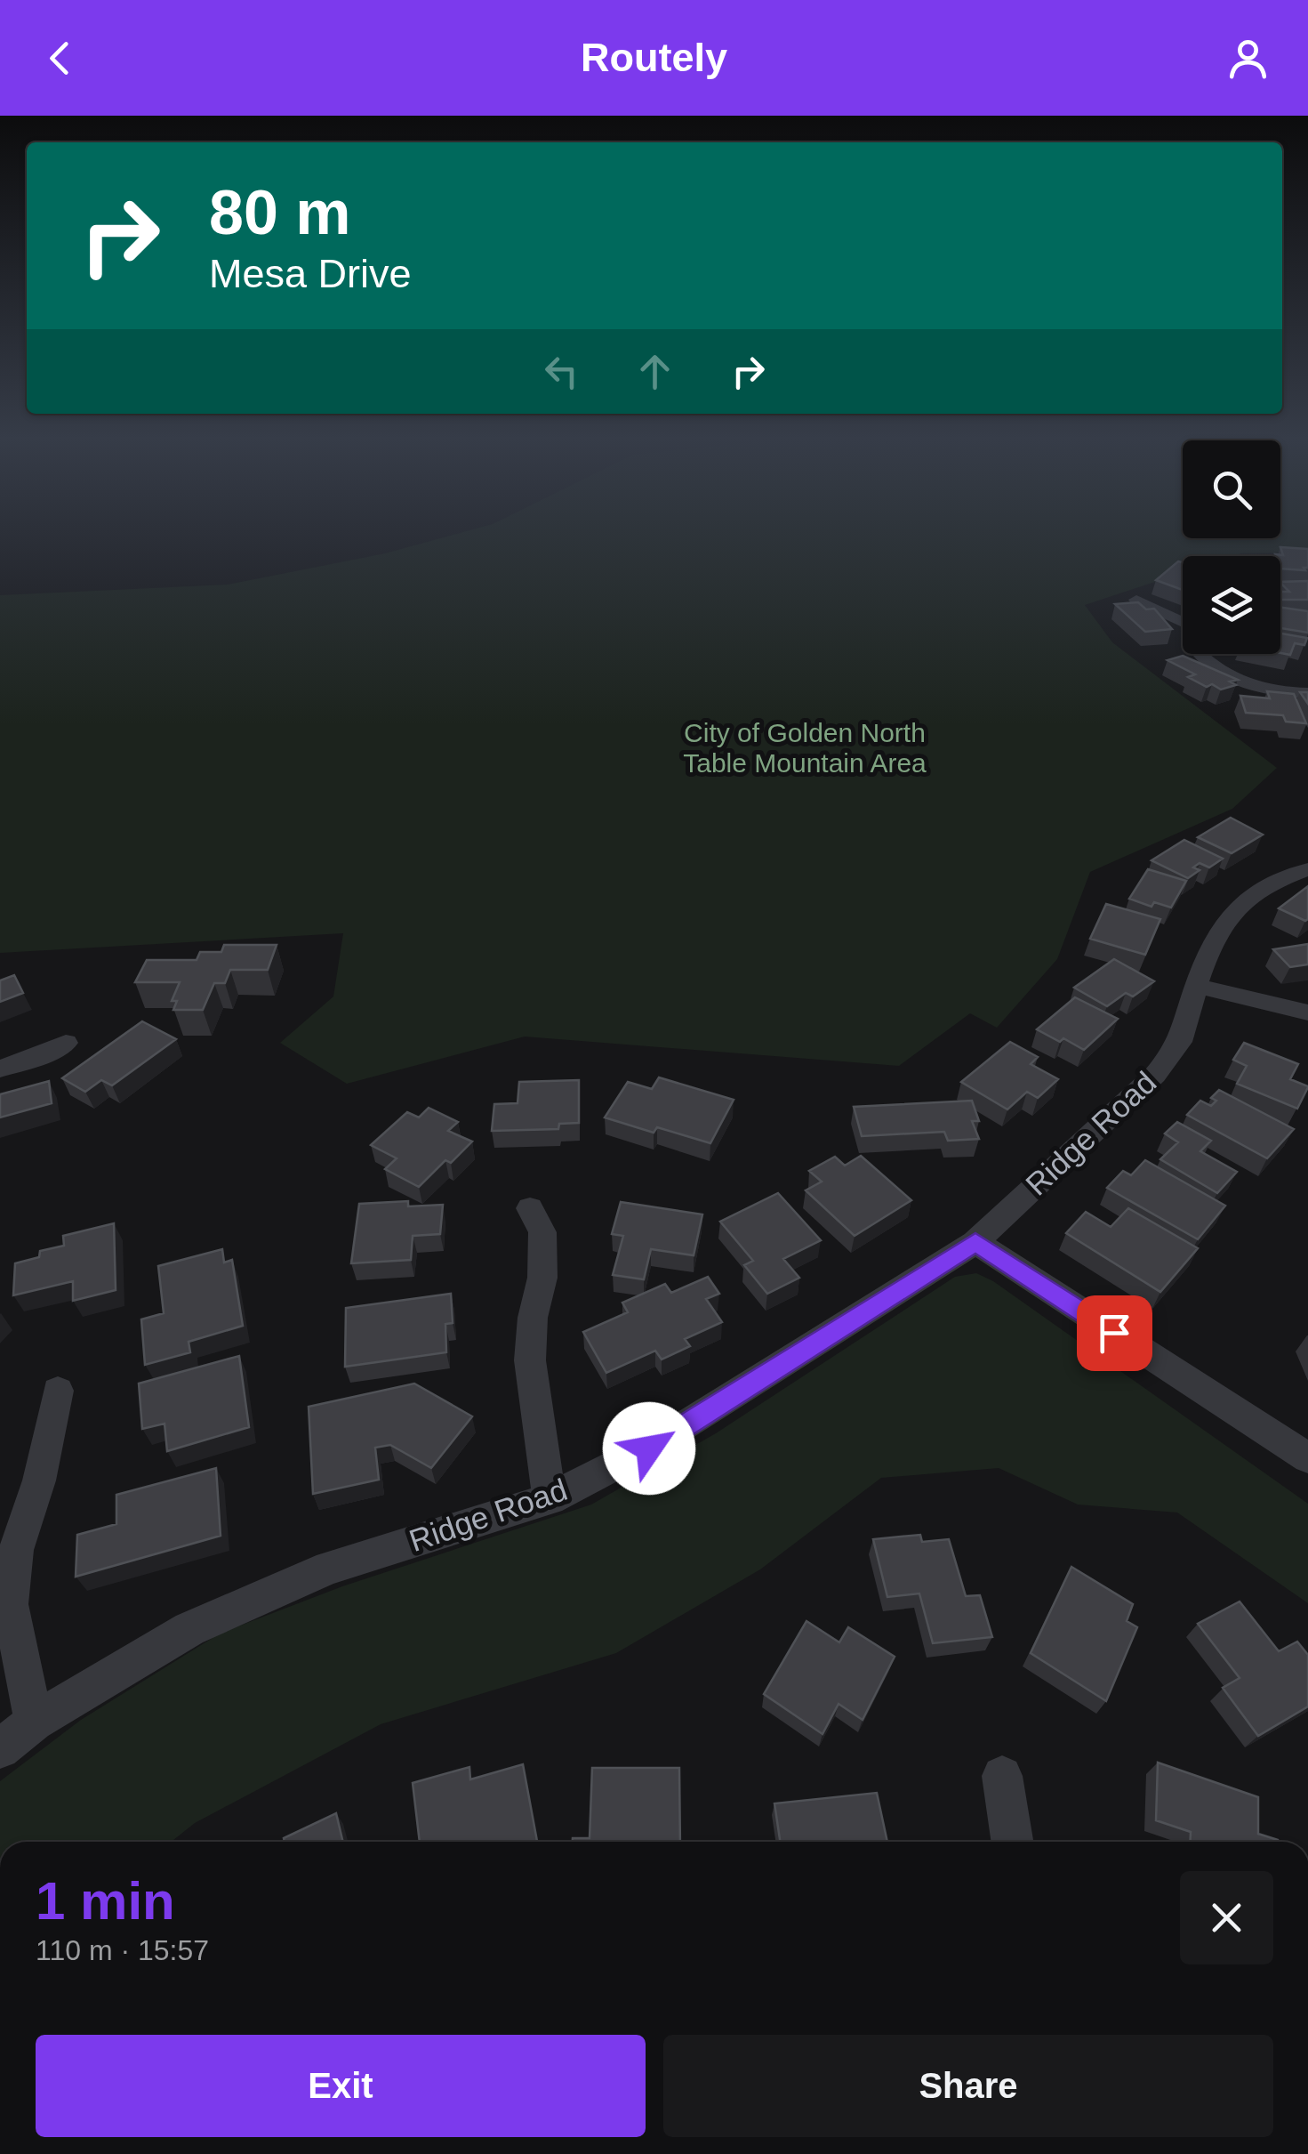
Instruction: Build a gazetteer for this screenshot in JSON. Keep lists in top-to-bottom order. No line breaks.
{"streets":{"street":["Ridge Road"]},"parks":["City of Golden North Table Mountain Area"],"page":{"header":"Routely","turn":["80 m","Mesa Drive"],"heading":["1 min","110 m · 15:57"],"buttons":["Exit","Share"]}}
